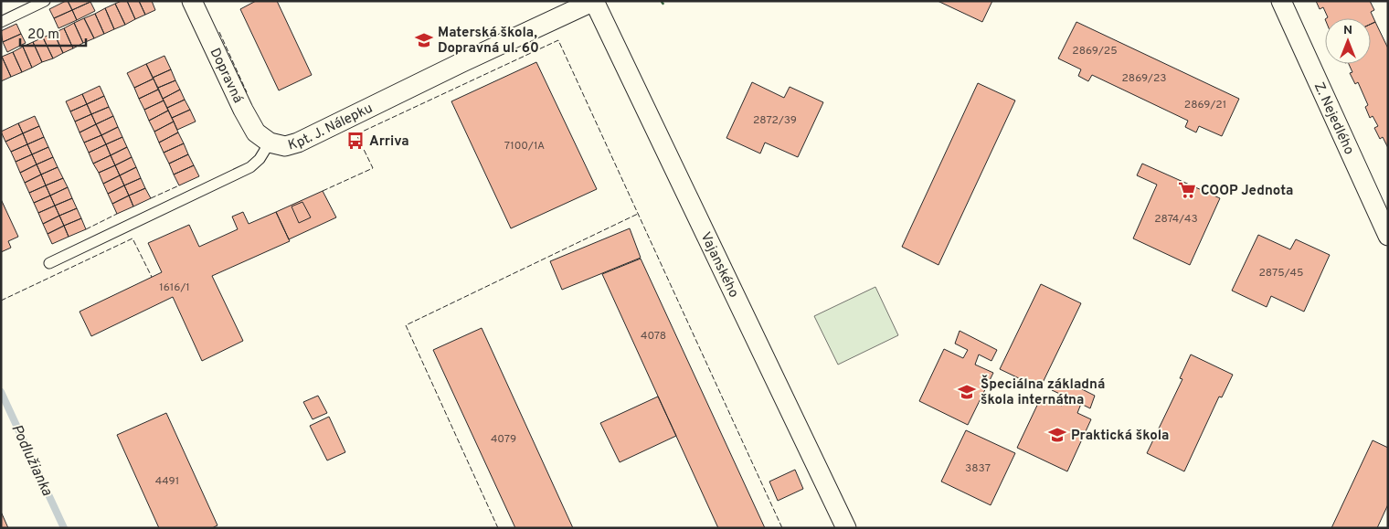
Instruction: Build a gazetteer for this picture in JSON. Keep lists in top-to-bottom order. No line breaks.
{"streets":{"street":["Dopravná","Z. Nejedlého","Kpt. J. Nálepku","Vajanského"]},"crossings":[["Dopravná","Kpt. J. Nálepku"],["Kpt. J. Nálepku","Vajanského"]],"water":["Podlužianka"],"places":{"school or university":["Materská škola, Dopravná ul. 60","Špeciálna základná škola internátna","Praktická škola"],"bus stop":["Arriva"],"supermarket":["COOP Jednota"]},"house_numbers":["2869/25","2869/23","2869/21","2872/39","7100/1A","2874/43","2875/45","1616/1","4078","4079","3837","4491"],"scale_bar":"20 m","north":"top"}
